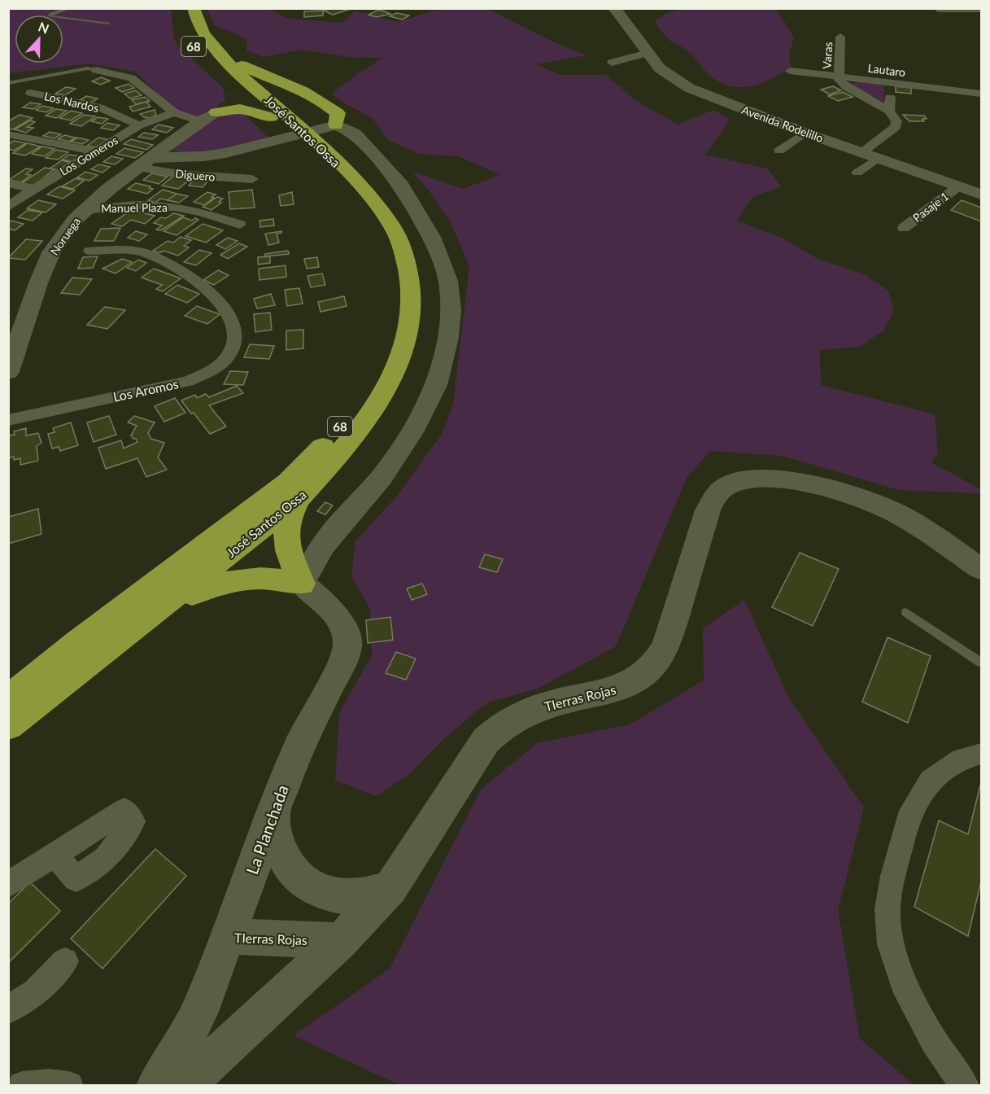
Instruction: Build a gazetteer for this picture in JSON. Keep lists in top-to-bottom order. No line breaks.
{"streets":{"highway":["68","José Santos Ossa"],"street":["Varas","Lautaro","Los Nardos","Avenida Rodelillo","Los Gomeros","Diguero","Pasaje 1","Manuel Plaza","Noruega","Los Aromos","TIerras Rojas","La Planchada"]},"crossings":[["Varas","Lautaro"],["Los Nardos","Los Gomeros"],["Avenida Rodelillo","Pasaje 1"],["Diguero","Noruega"],["Manuel Plaza","Noruega"],["TIerras Rojas","La Planchada"]],"north":"top"}
